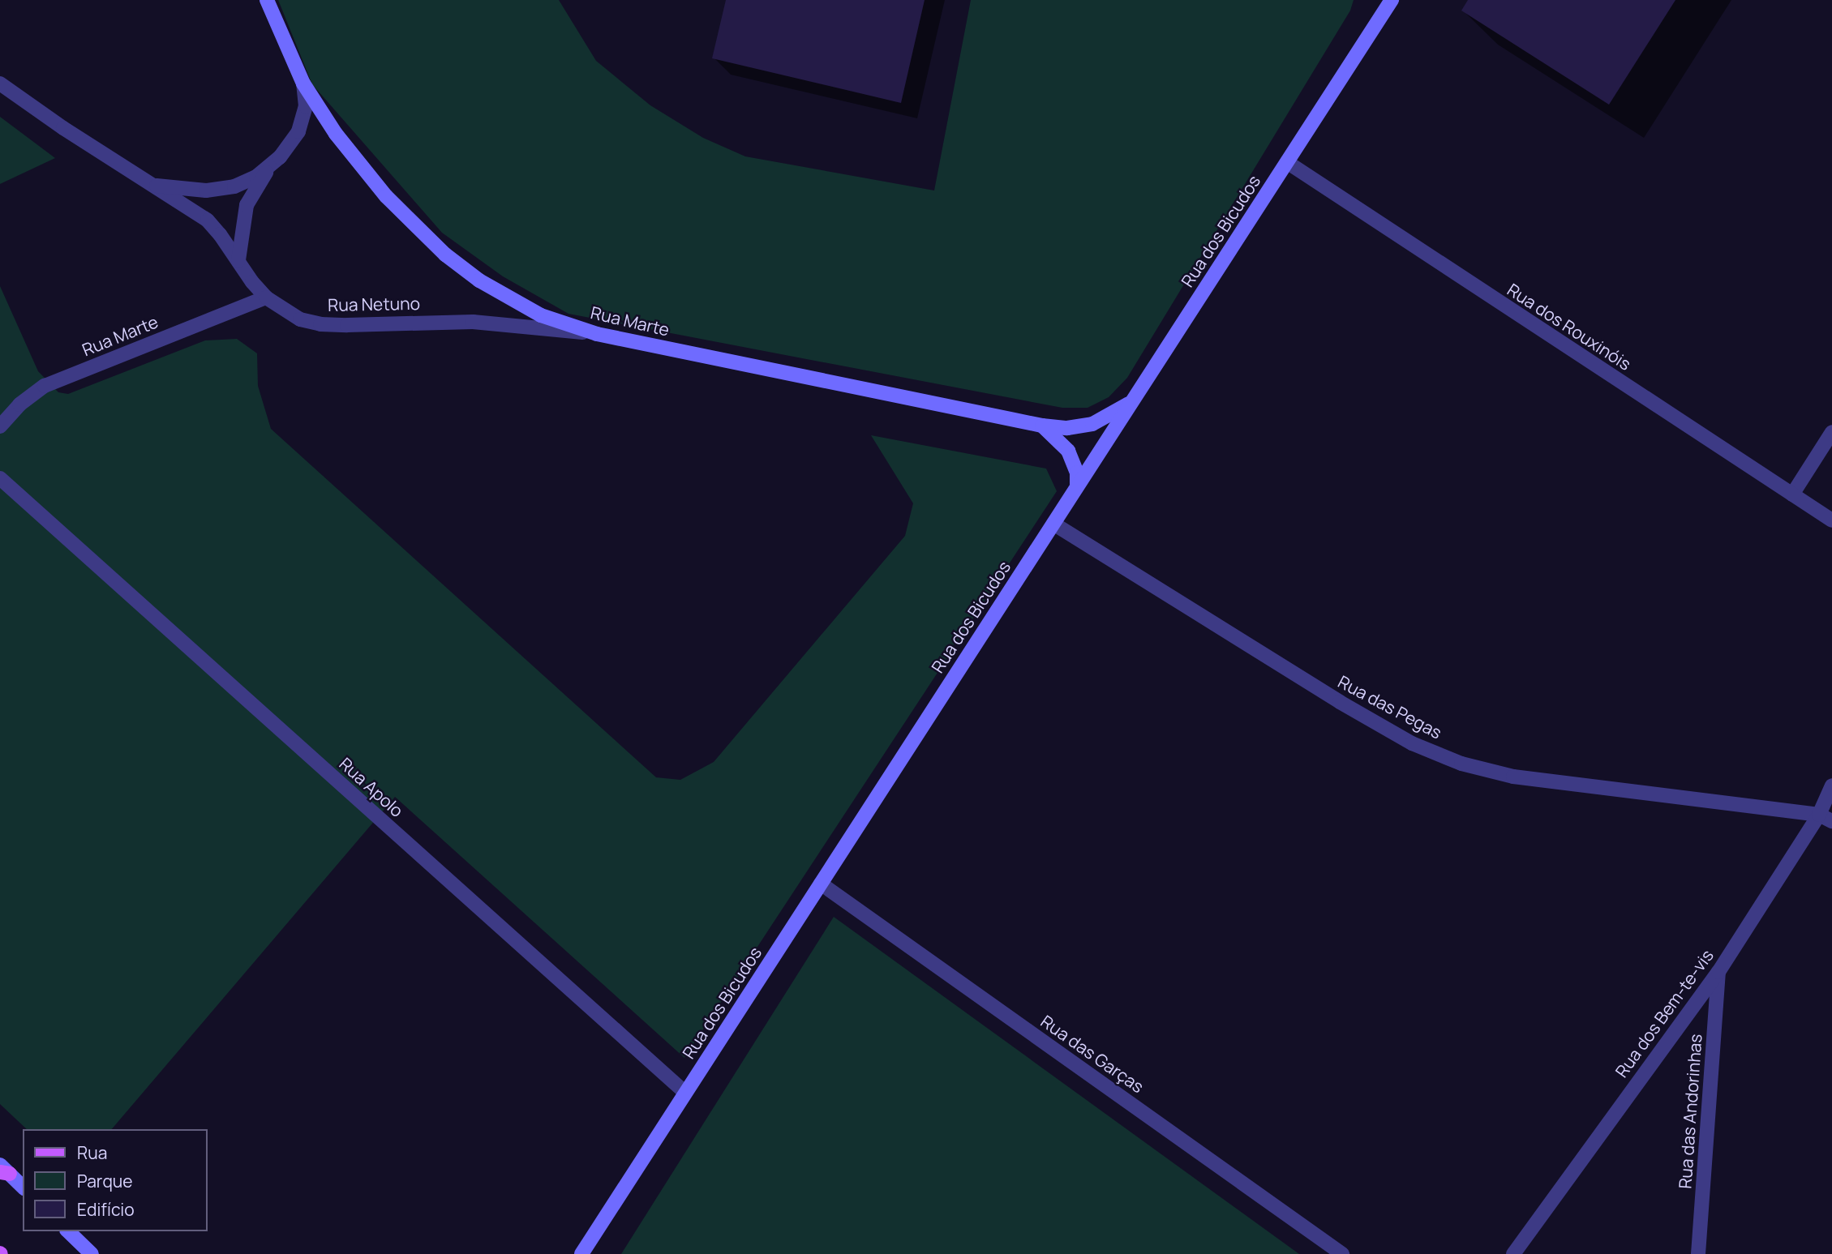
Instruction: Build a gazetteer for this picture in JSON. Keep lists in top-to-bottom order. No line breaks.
{"streets":{"main road":["Rua dos Bicudos","Rua Marte"],"street":["Rua Netuno","Rua dos Rouxinóis","Rua das Pegas","Rua Apolo","Rua dos Bem-te-vis","Rua das Garças","Rua das Andorinhas"]},"crossings":[["Rua dos Bicudos","Rua Marte"],["Rua dos Bicudos","Rua dos Rouxinóis"],["Rua dos Bicudos","Rua das Pegas"],["Rua dos Bicudos","Rua Apolo"],["Rua dos Bicudos","Rua das Garças"],["Rua Netuno","Rua Marte"],["Rua das Pegas","Rua dos Bem-te-vis"],["Rua dos Bem-te-vis","Rua das Andorinhas"]],"legend":["Rua","Parque","Edifício"]}
